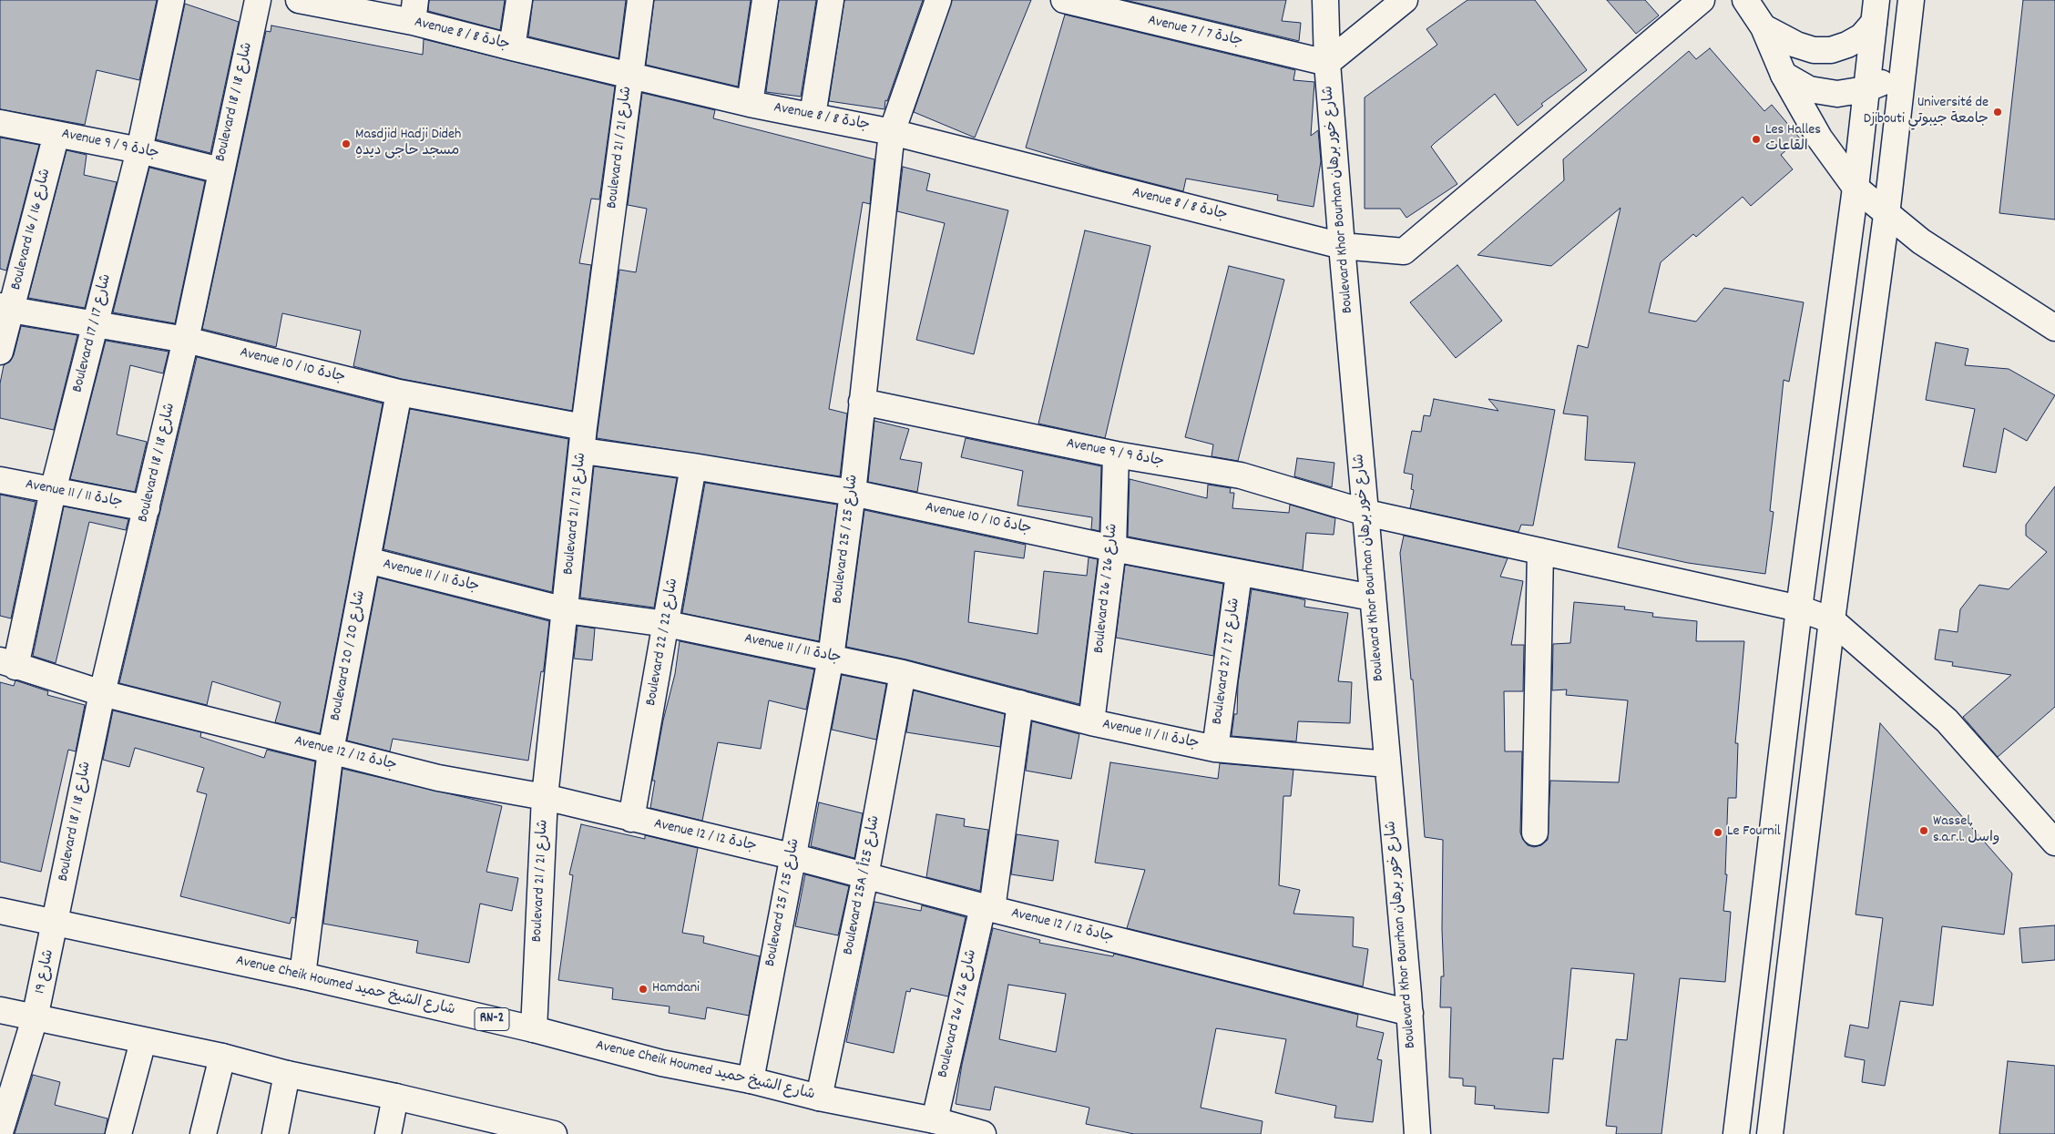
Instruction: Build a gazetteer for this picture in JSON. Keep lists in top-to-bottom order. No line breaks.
{"streets":{"street":["Avenue 7 / جادة 7","Avenue 8 / جادة 8","Boulevard 18 / شارع 18","Avenue 9 / جادة 9","Boulevard 21 / شارع 21","Boulevard Khor Bourhan شارع خور برهان","Boulevard 16 / شارع 16","Boulevard 17 / شارع 17","Avenue 10 / جادة 10","Avenue 11 / جادة 11","Boulevard 25 / شارع 25","Boulevard 26 / شارع 26","Boulevard 22 / شارع 22","Boulevard 20 / شارع 20","Boulevard 27 / شارع 27","Avenue 12 / جادة 12","Boulevard 25A / شارع 25أ","شارع 19","Avenue Cheik Houmed شارع الشيخ حميد","RN-2"]},"crossings":[["Avenue 7 / جادة 7","Boulevard Khor Bourhan شارع خور برهان"],["Avenue 8 / جادة 8","Boulevard 21 / شارع 21"],["Avenue 8 / جادة 8","Boulevard Khor Bourhan شارع خور برهان"],["Avenue 8 / جادة 8","Boulevard 25 / شارع 25"],["Boulevard 18 / شارع 18","Avenue 9 / جادة 9"],["Boulevard 18 / شارع 18","Avenue 10 / جادة 10"],["Boulevard 18 / شارع 18","Avenue 11 / جادة 11"],["Boulevard 18 / شارع 18","Avenue 12 / جادة 12"],["Boulevard 18 / شارع 18","شارع 19"],["Boulevard 18 / شارع 18","Avenue Cheik Houmed شارع الشيخ حميد"],["Avenue 9 / جادة 9","Boulevard Khor Bourhan شارع خور برهان"],["Avenue 9 / جادة 9","Boulevard 16 / شارع 16"],["Avenue 9 / جادة 9","Boulevard 17 / شارع 17"],["Avenue 9 / جادة 9","Boulevard 25 / شارع 25"],["Avenue 9 / جادة 9","Boulevard 26 / شارع 26"],["Boulevard 21 / شارع 21","Avenue 10 / جادة 10"],["Boulevard 21 / شارع 21","Avenue 11 / جادة 11"],["Boulevard 21 / شارع 21","Avenue 12 / جادة 12"],["Boulevard 21 / شارع 21","Avenue Cheik Houmed شارع الشيخ حميد"],["Boulevard Khor Bourhan شارع خور برهان","Avenue 10 / جادة 10"],["Boulevard Khor Bourhan شارع خور برهان","Avenue 11 / جادة 11"],["Boulevard Khor Bourhan شارع خور برهان","Avenue 12 / جادة 12"],["Boulevard 16 / شارع 16","Avenue 10 / جادة 10"],["Boulevard 17 / شارع 17","Avenue 10 / جادة 10"],["Boulevard 17 / شارع 17","Avenue 11 / جادة 11"],["Boulevard 17 / شارع 17","Avenue 12 / جادة 12"],["Avenue 10 / جادة 10","Boulevard 25 / شارع 25"],["Avenue 10 / جادة 10","Boulevard 26 / شارع 26"],["Avenue 10 / جادة 10","Boulevard 22 / شارع 22"],["Avenue 10 / جادة 10","Boulevard 20 / شارع 20"],["Avenue 10 / جادة 10","Boulevard 27 / شارع 27"],["Avenue 11 / جادة 11","Boulevard 25 / شارع 25"],["Avenue 11 / جادة 11","Boulevard 26 / شارع 26"],["Avenue 11 / جادة 11","Boulevard 22 / شارع 22"],["Avenue 11 / جادة 11","Boulevard 20 / شارع 20"],["Avenue 11 / جادة 11","Boulevard 27 / شارع 27"],["Avenue 11 / جادة 11","Boulevard 25A / شارع 25أ"],["Boulevard 25 / شارع 25","Avenue 12 / جادة 12"],["Boulevard 25 / شارع 25","Avenue Cheik Houmed شارع الشيخ حميد"],["Boulevard 26 / شارع 26","Avenue 12 / جادة 12"],["Boulevard 26 / شارع 26","Avenue Cheik Houmed شارع الشيخ حميد"],["Boulevard 22 / شارع 22","Avenue 12 / جادة 12"],["Boulevard 20 / شارع 20","Avenue 12 / جادة 12"],["Boulevard 20 / شارع 20","Avenue Cheik Houmed شارع الشيخ حميد"],["Avenue 12 / جادة 12","Boulevard 25A / شارع 25أ"],["Boulevard 25A / شارع 25أ","Avenue Cheik Houmed شارع الشيخ حميد"],["شارع 19","Avenue Cheik Houmed شارع الشيخ حميد"]],"places":["Université de Djibouti جامعة جيبوتي","Les Halles القاعات","Masdjid Hadji Dideh مسجد حاجی دیدهِ","Wassel, s.a.r.l. واسل","Le Fournil","Hamdani"]}
